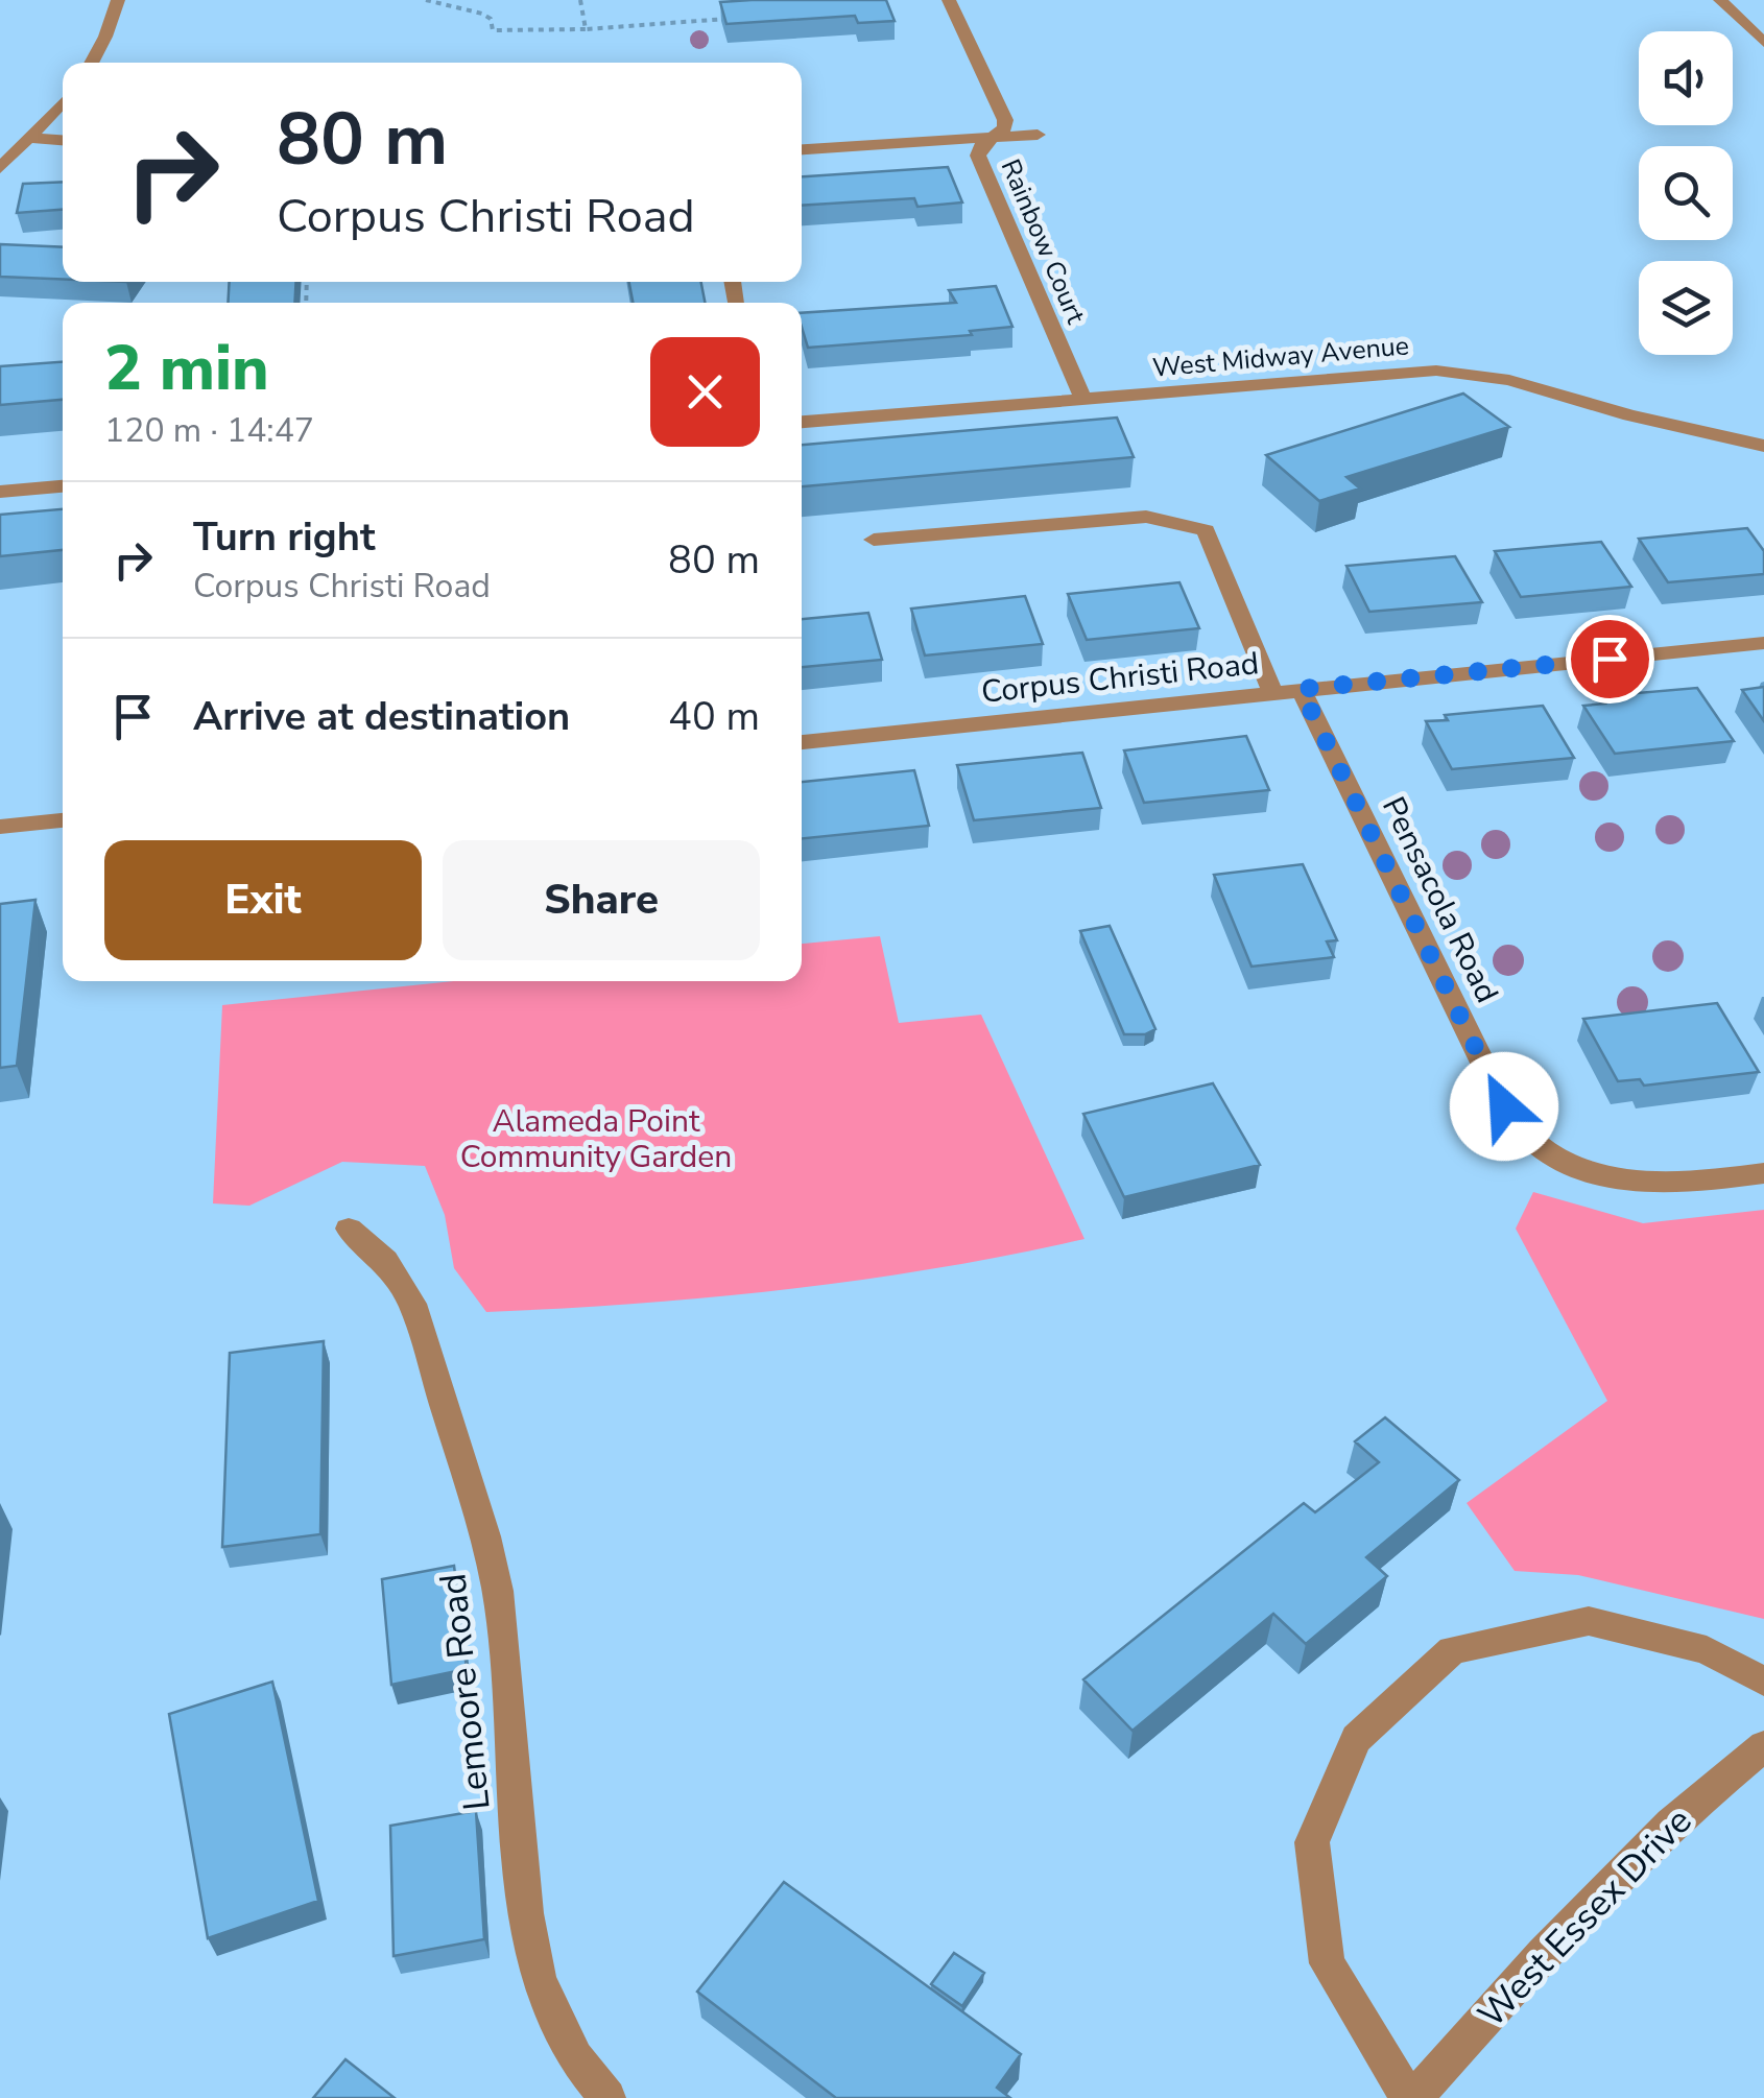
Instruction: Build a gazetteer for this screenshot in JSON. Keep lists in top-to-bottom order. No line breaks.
{"streets":{"street":["Rainbow Court","West Midway Avenue","Corpus Christi Road","Pensacola Road","Lemoore Road","West Essex Drive"]},"crossings":[["Rainbow Court","West Midway Avenue"],["Corpus Christi Road","Pensacola Road"]],"parks":["Alameda Point Community Garden"],"page":{"turn":["80 m","Corpus Christi Road"],"heading":["2 min","120 m · 14:47"],"list":[{"name":"Turn right","note":"Corpus Christi Road","value":"80 m"},{"name":"Arrive at destination","value":"40 m"}],"buttons":["Exit","Share"]}}
